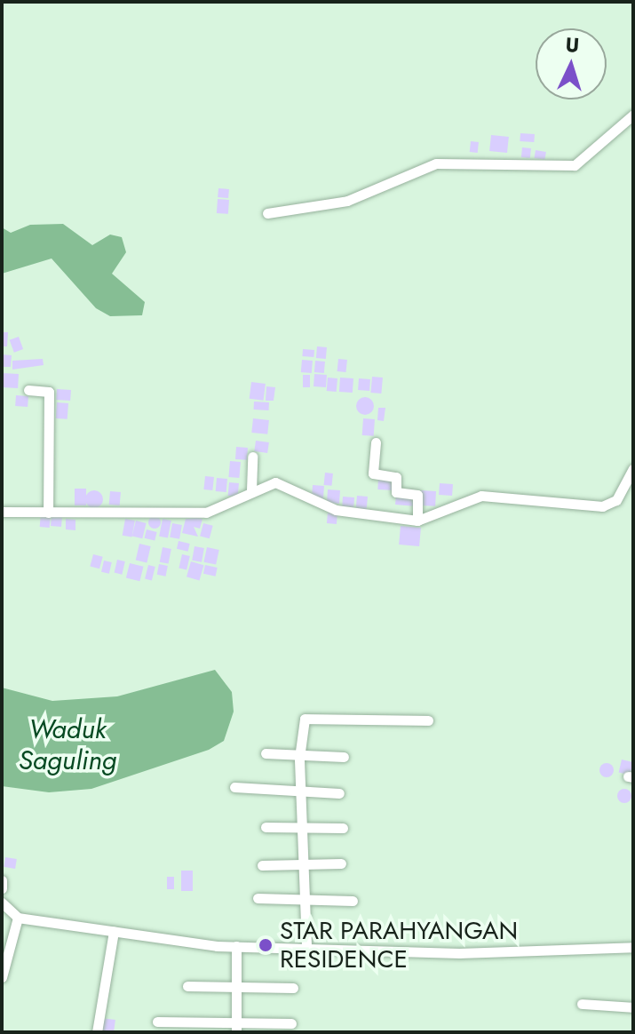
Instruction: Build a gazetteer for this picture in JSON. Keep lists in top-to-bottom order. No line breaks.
{"water":["Waduk Saguling"],"places":["STAR PARAHYANGAN RESIDENCE"],"north":"top"}
